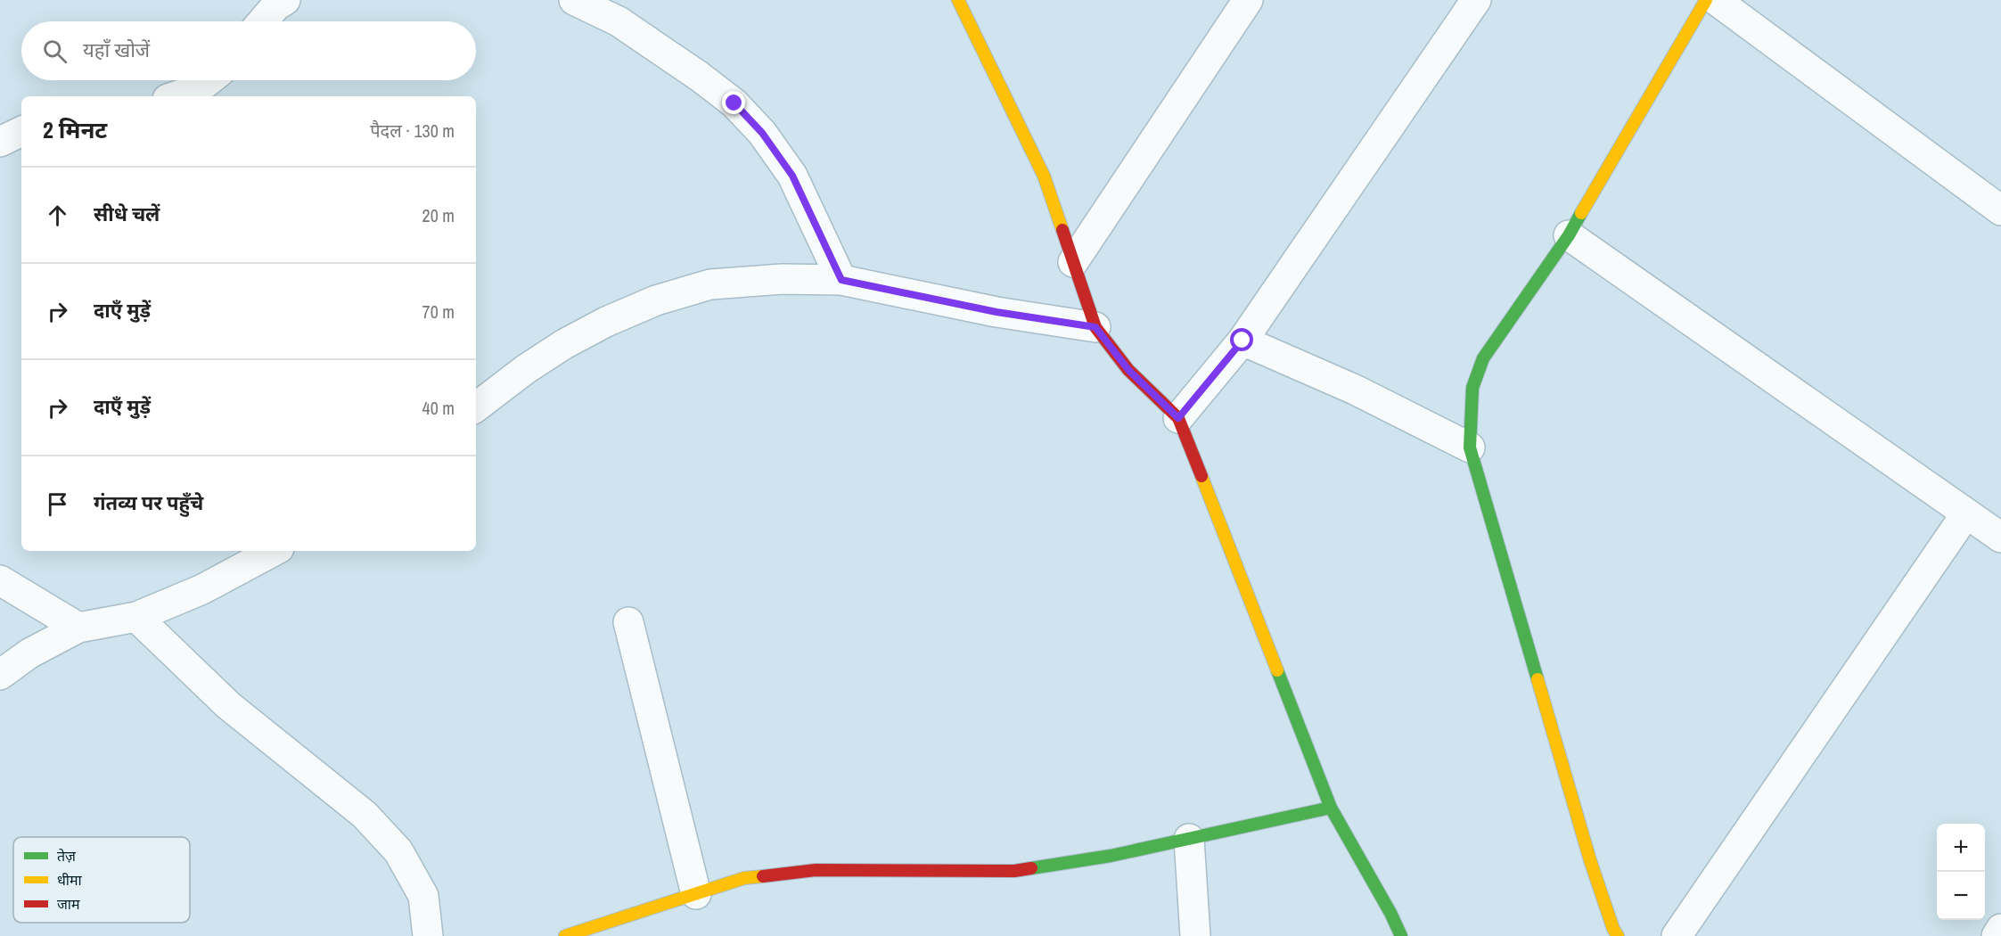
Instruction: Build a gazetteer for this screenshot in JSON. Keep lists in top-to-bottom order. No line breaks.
{"legend":["तेज़","धीमा","जाम"],"page":{"search":"यहाँ खोजें","heading":["2 मिनट","पैदल · 130 m"],"list":[["सीधे चलें","20 m"],["दाएँ मुड़ें","70 m"],["दाएँ मुड़ें","40 m"],"गंतव्य पर पहुँचे"],"map_buttons":["+","−"]}}
